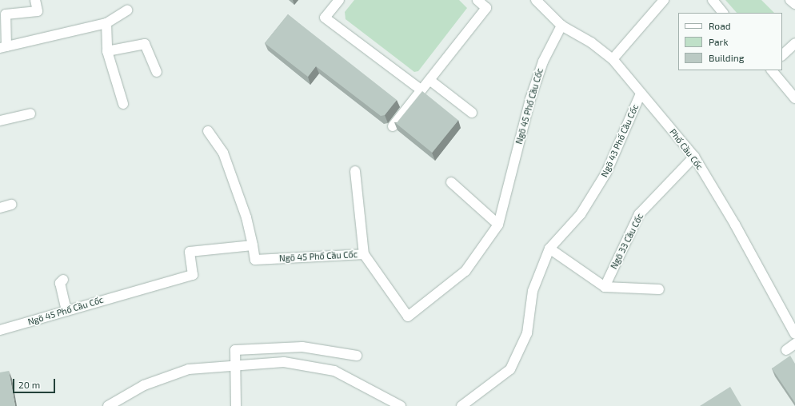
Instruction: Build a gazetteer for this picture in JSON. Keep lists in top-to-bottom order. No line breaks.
{"streets":{"street":["Ngõ 45 Phố Cầu Cốc","Ngõ 43 Phố Cầu Cốc","Phố Cầu Cốc","Ngõ 33 Cầu Cốc"]},"crossings":[["Ngõ 45 Phố Cầu Cốc","Phố Cầu Cốc"],["Ngõ 43 Phố Cầu Cốc","Phố Cầu Cốc"],["Phố Cầu Cốc","Ngõ 33 Cầu Cốc"]],"legend":["Road","Park","Building"],"scale_bar":"20 m"}
